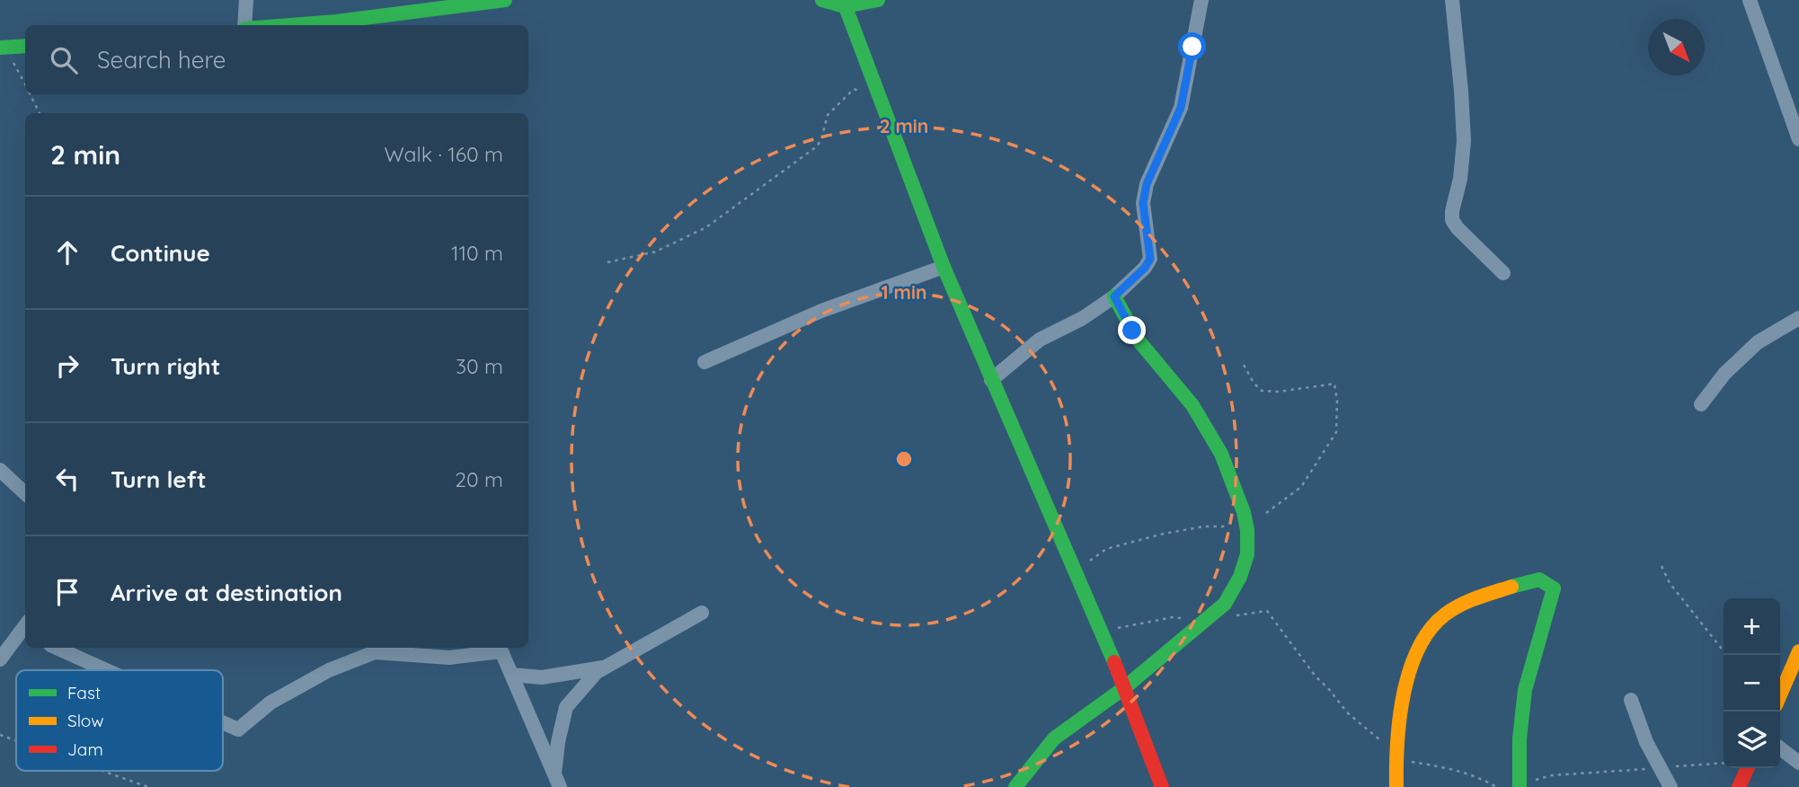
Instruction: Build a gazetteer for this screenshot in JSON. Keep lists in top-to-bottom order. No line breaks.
{"legend":["Fast","Slow","Jam"],"north":"bottom right","page":{"search":"Search here","heading":["2 min","Walk · 160 m"],"list":[["Continue","110 m"],["Turn right","30 m"],["Turn left","20 m"],"Arrive at destination"],"map_buttons":["+","−"]},"rings":["2 min","1 min"]}
